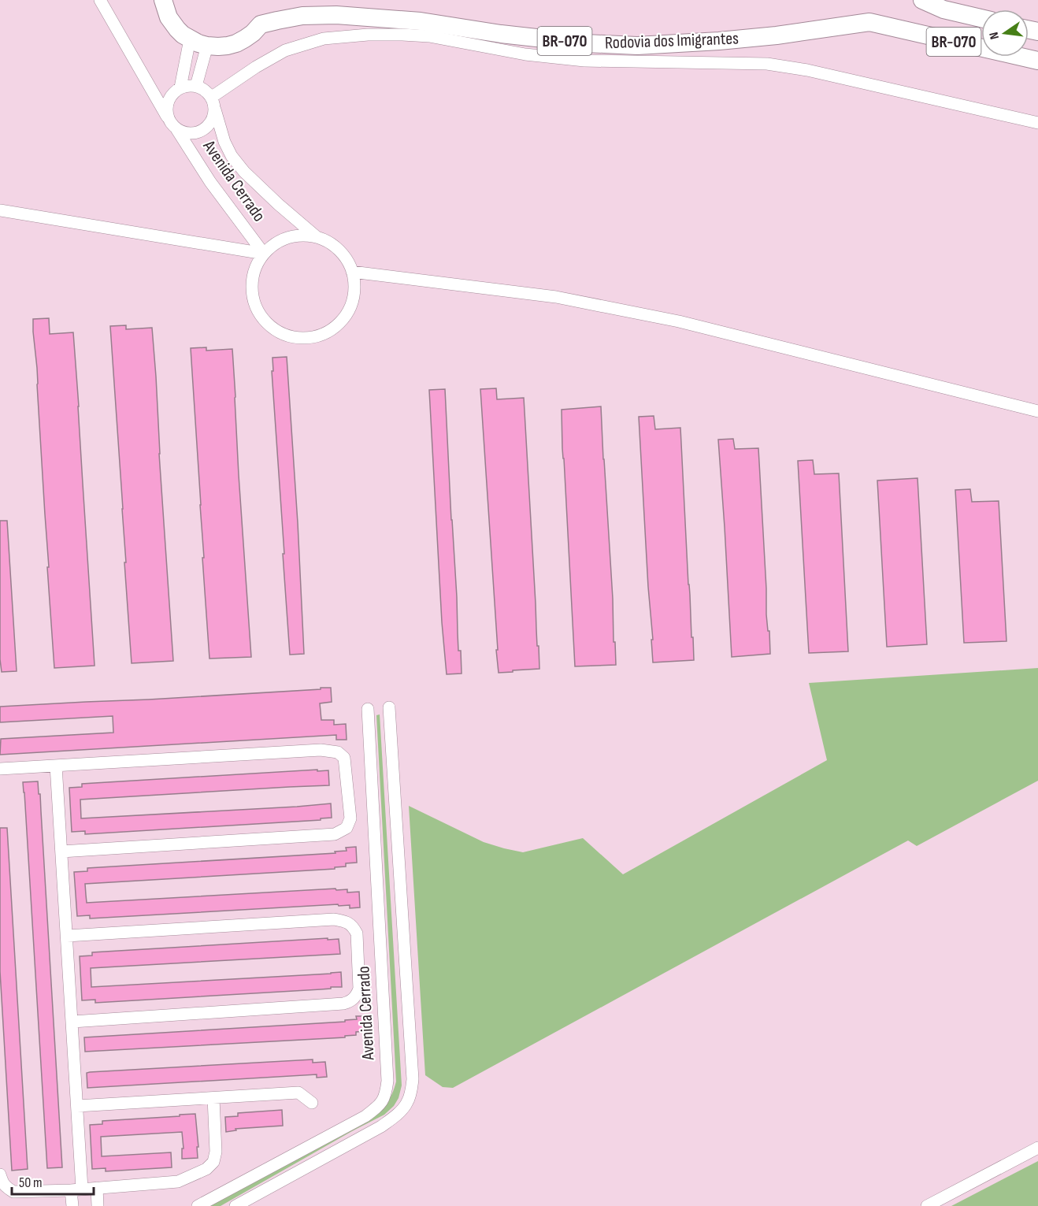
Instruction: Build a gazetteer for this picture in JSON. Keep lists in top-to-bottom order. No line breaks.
{"streets":{"highway":["BR-070","Rodovia dos Imigrantes"],"street":["Avenida Cerrado"]},"crossings":[["Rodovia dos Imigrantes","Avenida Cerrado"]],"scale_bar":"50 m","north":"left"}
